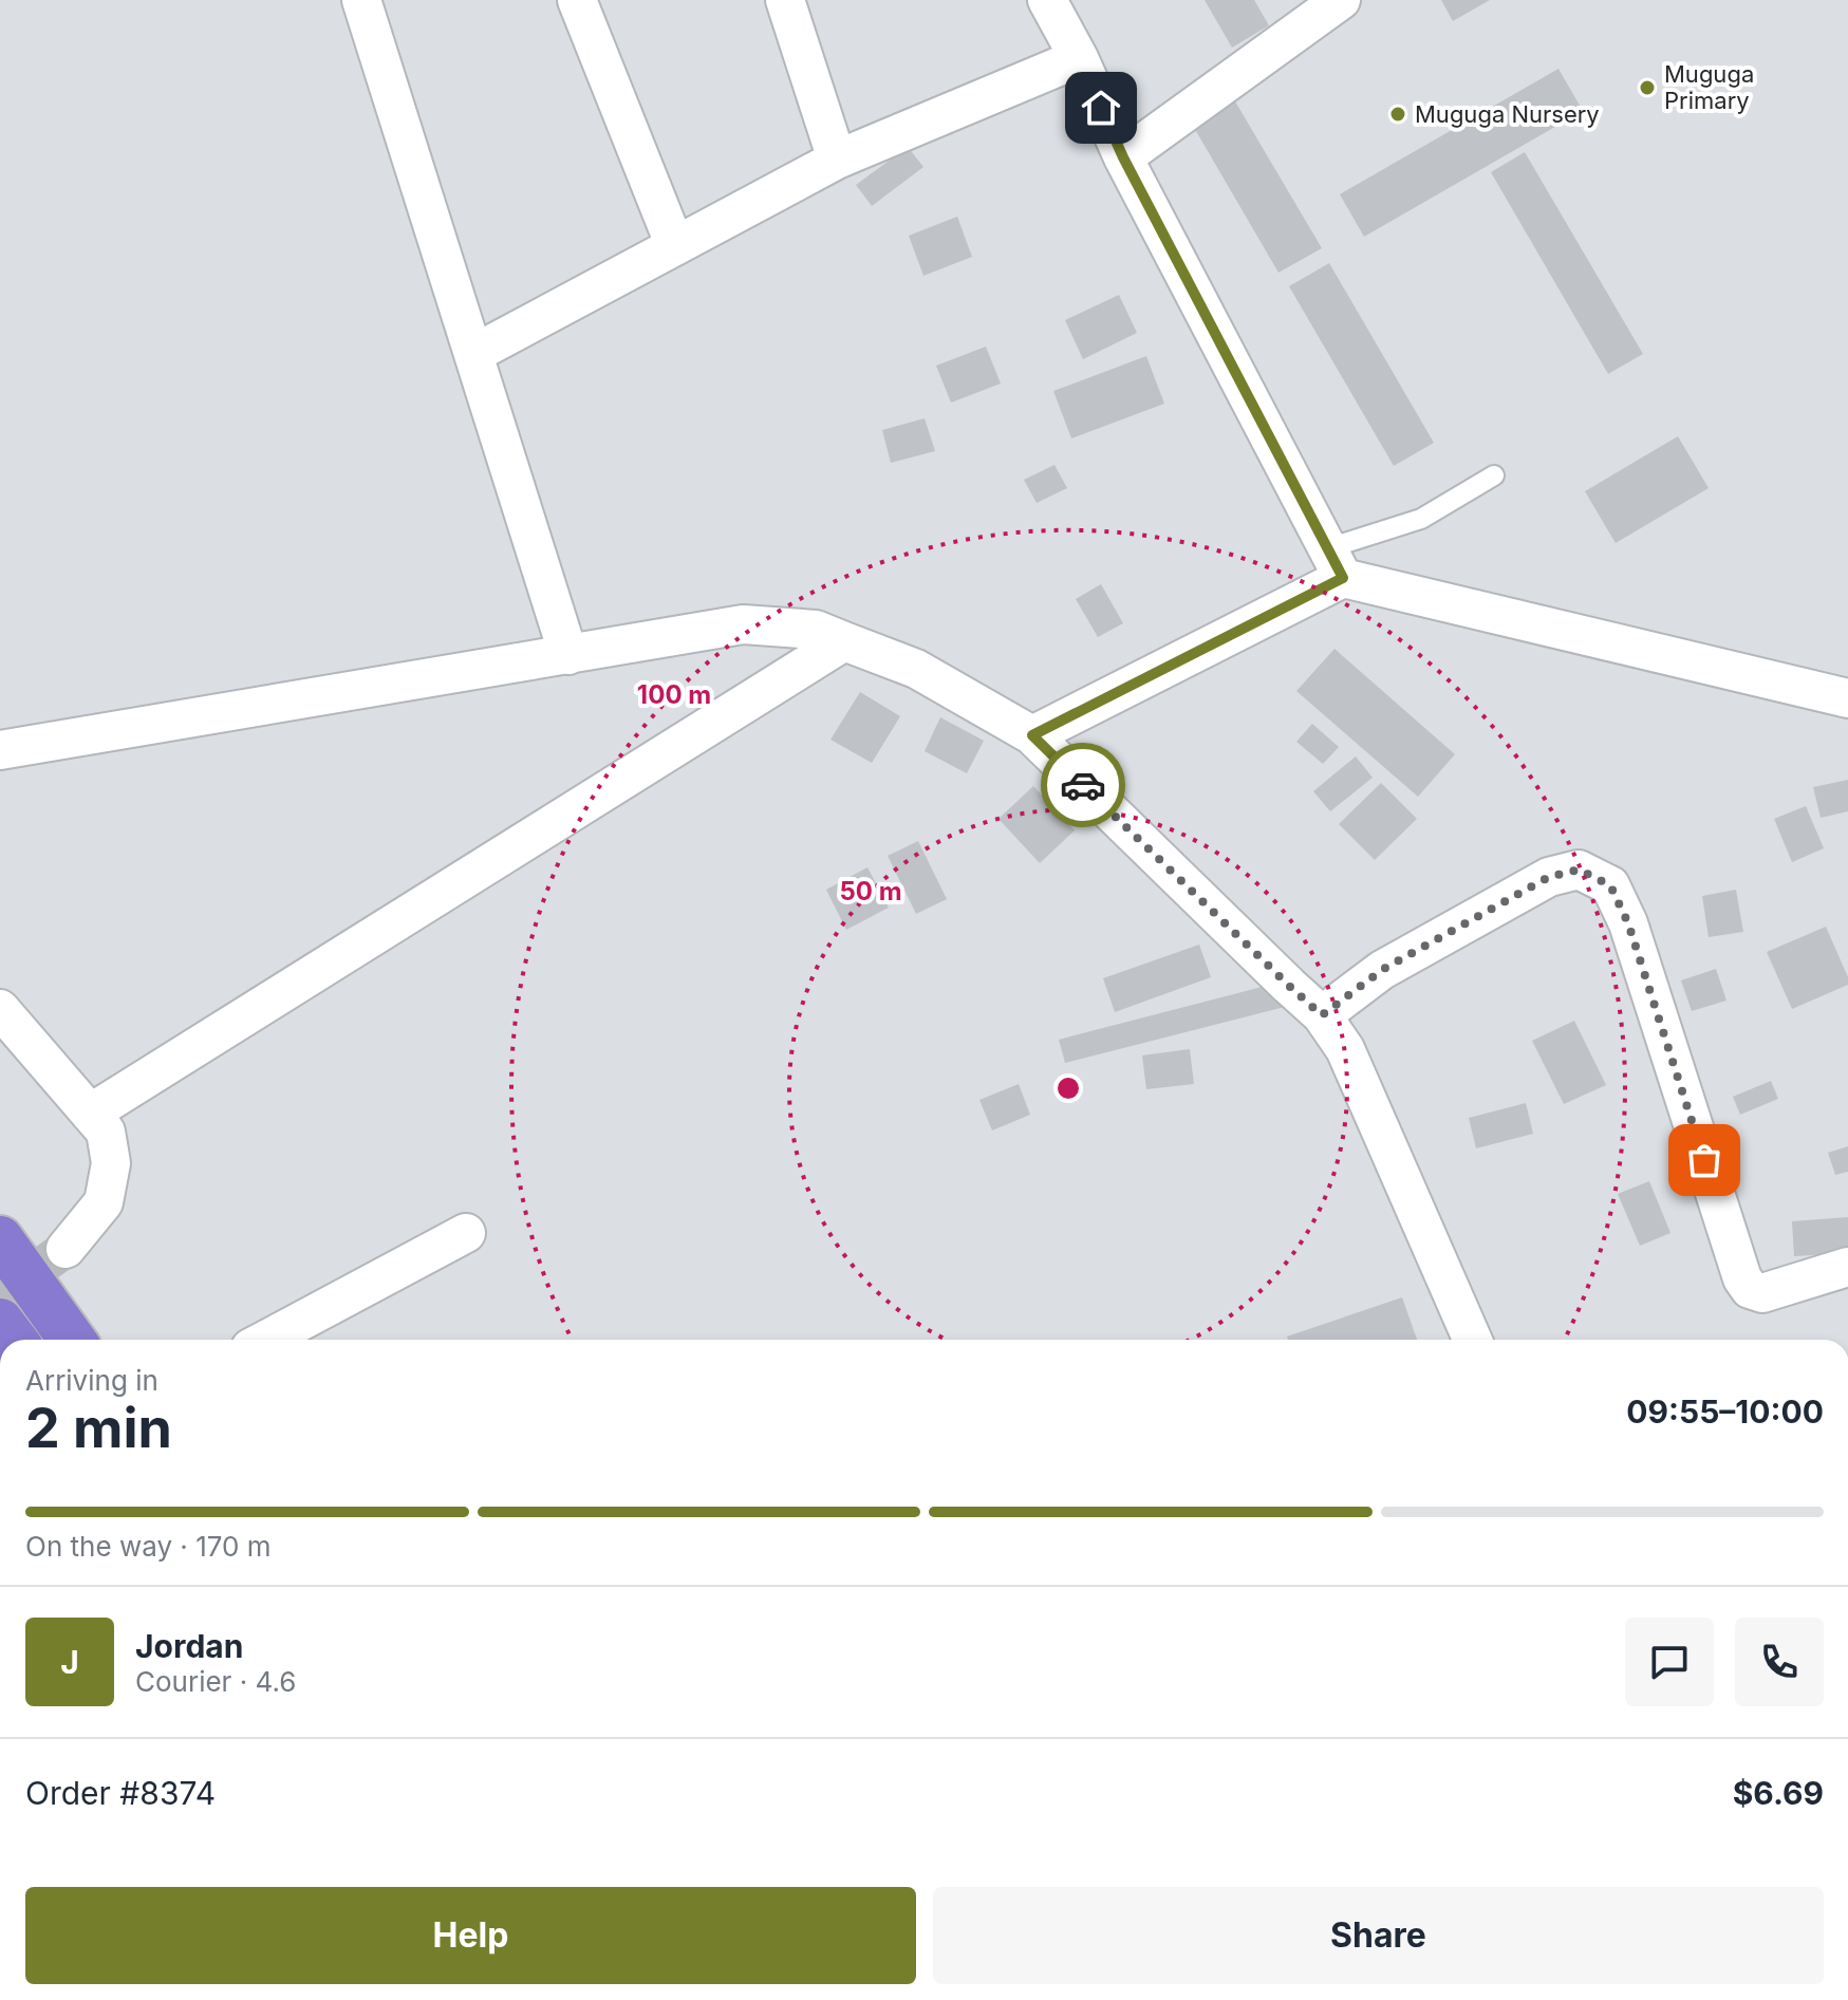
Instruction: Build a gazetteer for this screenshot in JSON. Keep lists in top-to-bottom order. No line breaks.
{"places":["Muguga Primary","Muguga Nursery"],"page":{"heading":["2 min","Arriving in","09:55–10:00"],"panel":["Jordan","Courier · 4.6","Order #8374","$6.69"],"bar":"On the way · 170 m","round":"J","buttons":["Help","Share"]},"rings":["100 m","50 m"]}
